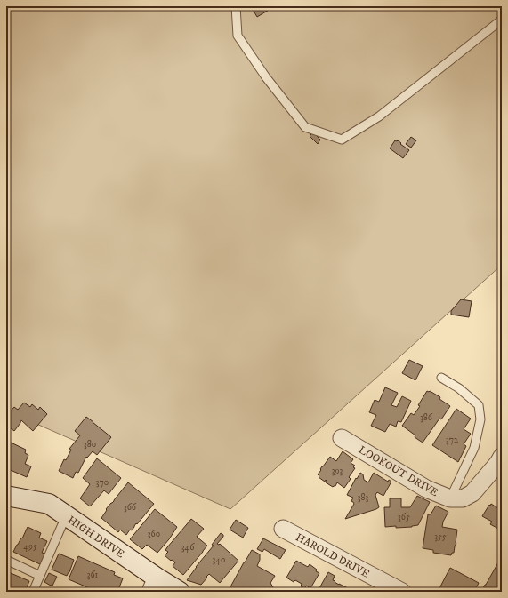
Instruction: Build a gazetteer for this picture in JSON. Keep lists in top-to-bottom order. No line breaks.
{"streets":{"street":["LOOKOUT DRIVE","HIGH DRIVE","HAROLD DRIVE"]},"house_numbers":["386","372","380","393","370","383","366","365","360","355","495","346","340","361"]}
